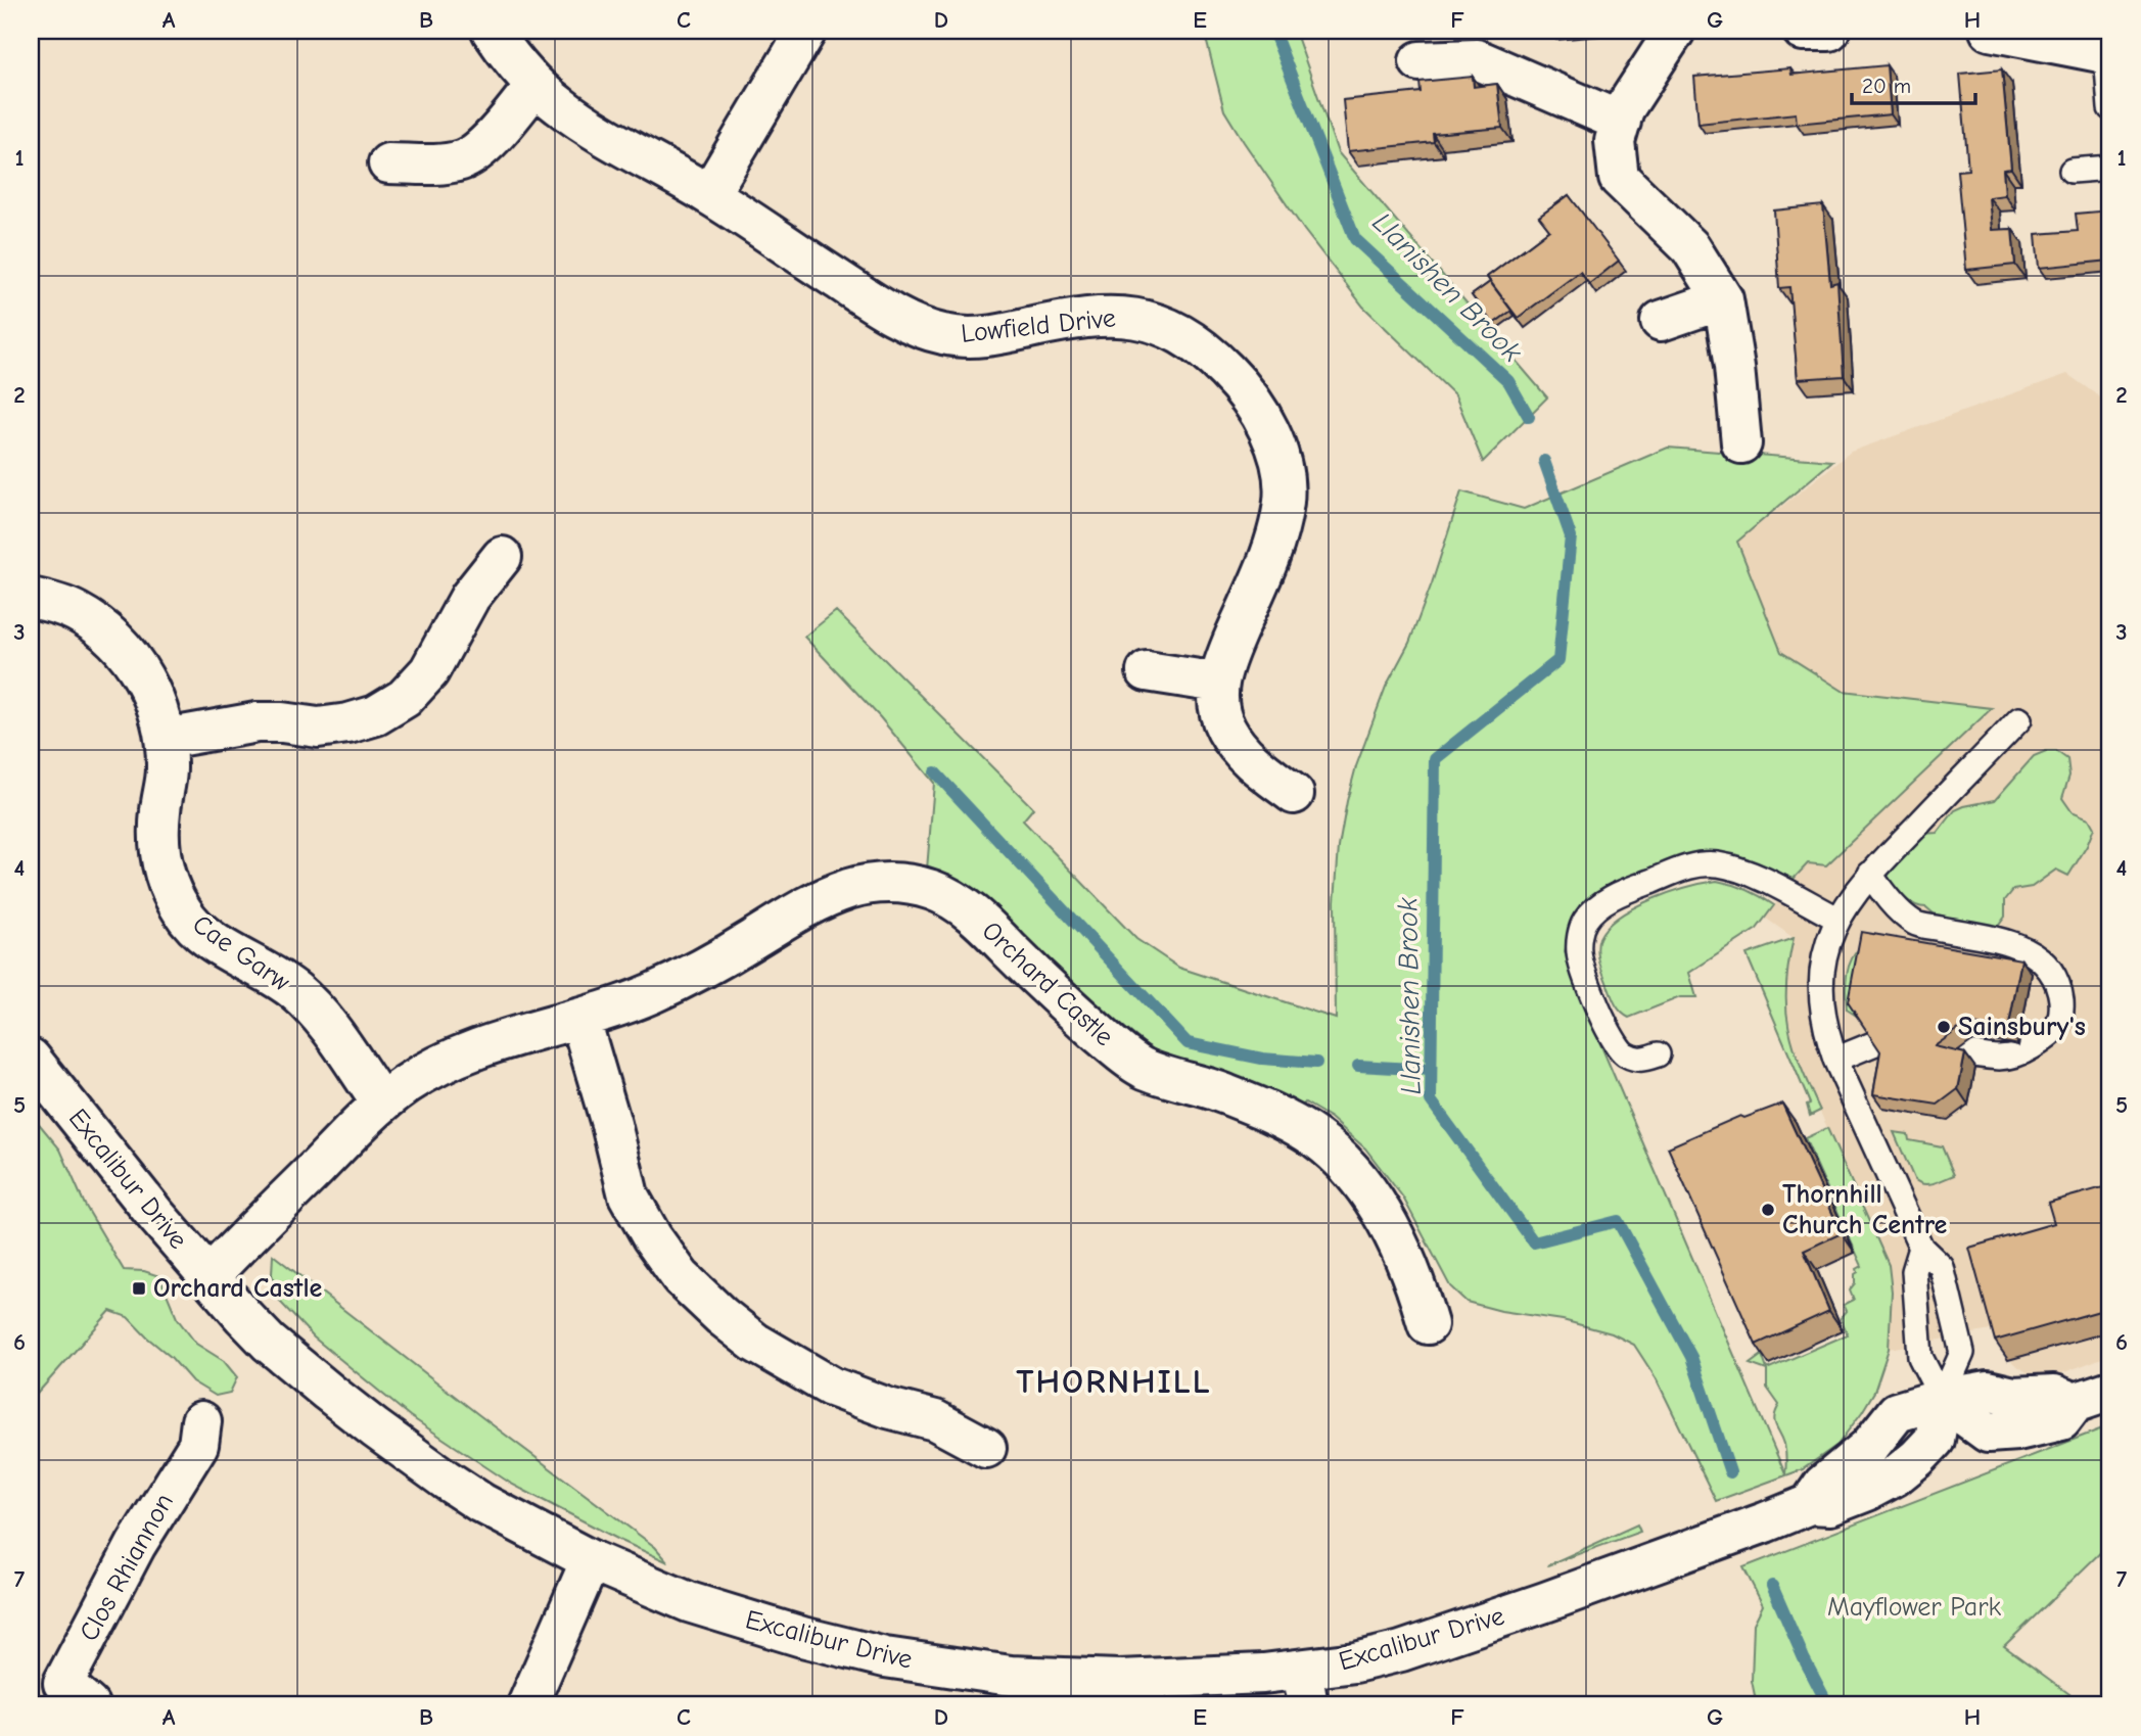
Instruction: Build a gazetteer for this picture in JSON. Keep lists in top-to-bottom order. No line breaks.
{"streets":{"street":["Lowfield Drive","Cae Garw","Orchard Castle","Excalibur Drive","Clos Rhiannon"]},"crossings":[["Cae Garw","Orchard Castle"],["Orchard Castle","Excalibur Drive"]],"districts":["THORNHILL"],"water":["Llanishen Brook"],"parks":["Mayflower Park"],"places":{"other":["Sainsbury's","Thornhill Church Centre"],"transit":["Orchard Castle"]},"scale_bar":"20 m","grid":{"columns":["A","B","C","D","E","F","G","H"],"rows":["1","2","3","4","5","6","7"]}}
